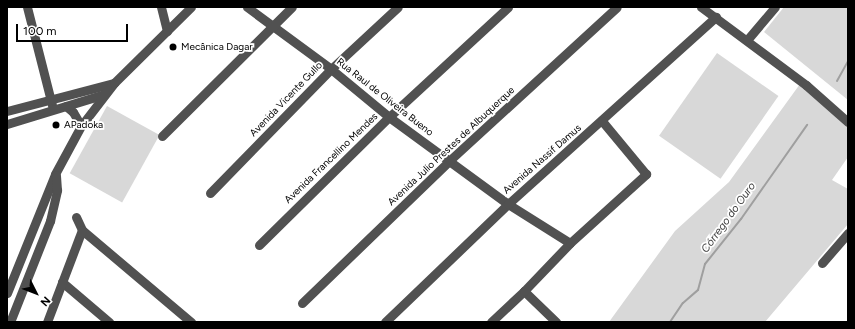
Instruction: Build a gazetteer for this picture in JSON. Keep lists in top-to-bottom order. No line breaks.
{"streets":{"street":["Rua Raul de Oliveira Bueno","Avenida Vicente Gullo","Avenida Julio Prestes de Albuquerque","Avenida Francellino Mendes","Avenida Nassif Damus"]},"crossings":[["Rua Raul de Oliveira Bueno","Avenida Vicente Gullo"],["Rua Raul de Oliveira Bueno","Avenida Julio Prestes de Albuquerque"],["Rua Raul de Oliveira Bueno","Avenida Francellino Mendes"],["Rua Raul de Oliveira Bueno","Avenida Nassif Damus"]],"water":["Córrego do Ouro"],"places":["Mecânica Dagar","APadoka"],"scale_bar":"100 m","north":"bottom right"}
